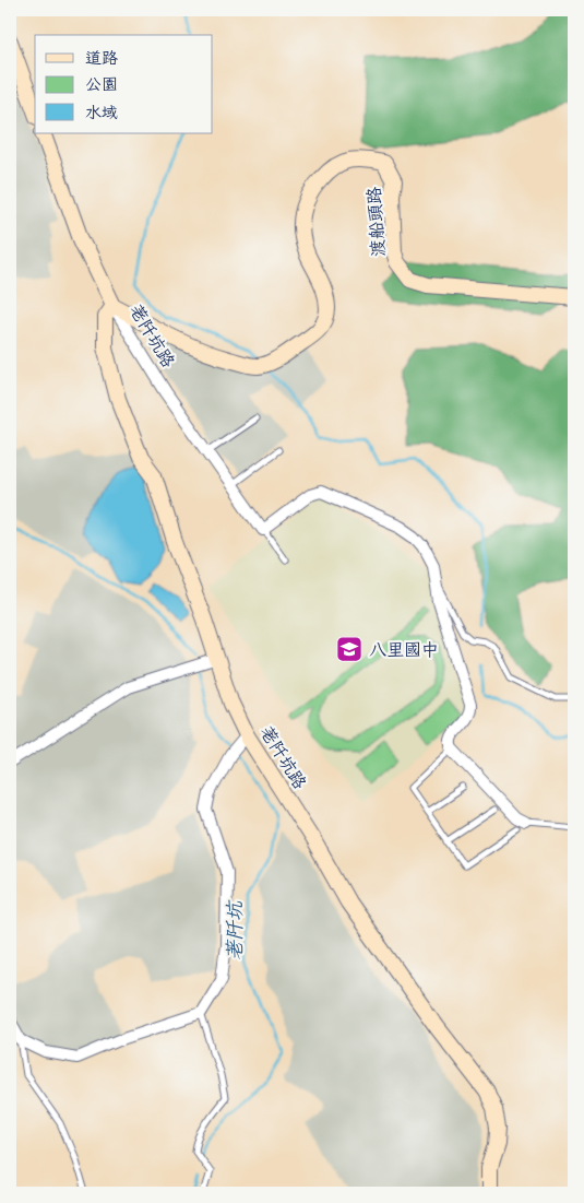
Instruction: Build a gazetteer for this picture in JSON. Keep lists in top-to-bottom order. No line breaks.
{"streets":{"street":["渡船頭路","荖阡坑路"]},"crossings":[["渡船頭路","荖阡坑路"]],"water":["荖阡坑"],"places":{"school or university":["八里國中"]},"legend":["道路","公園","水域"]}
